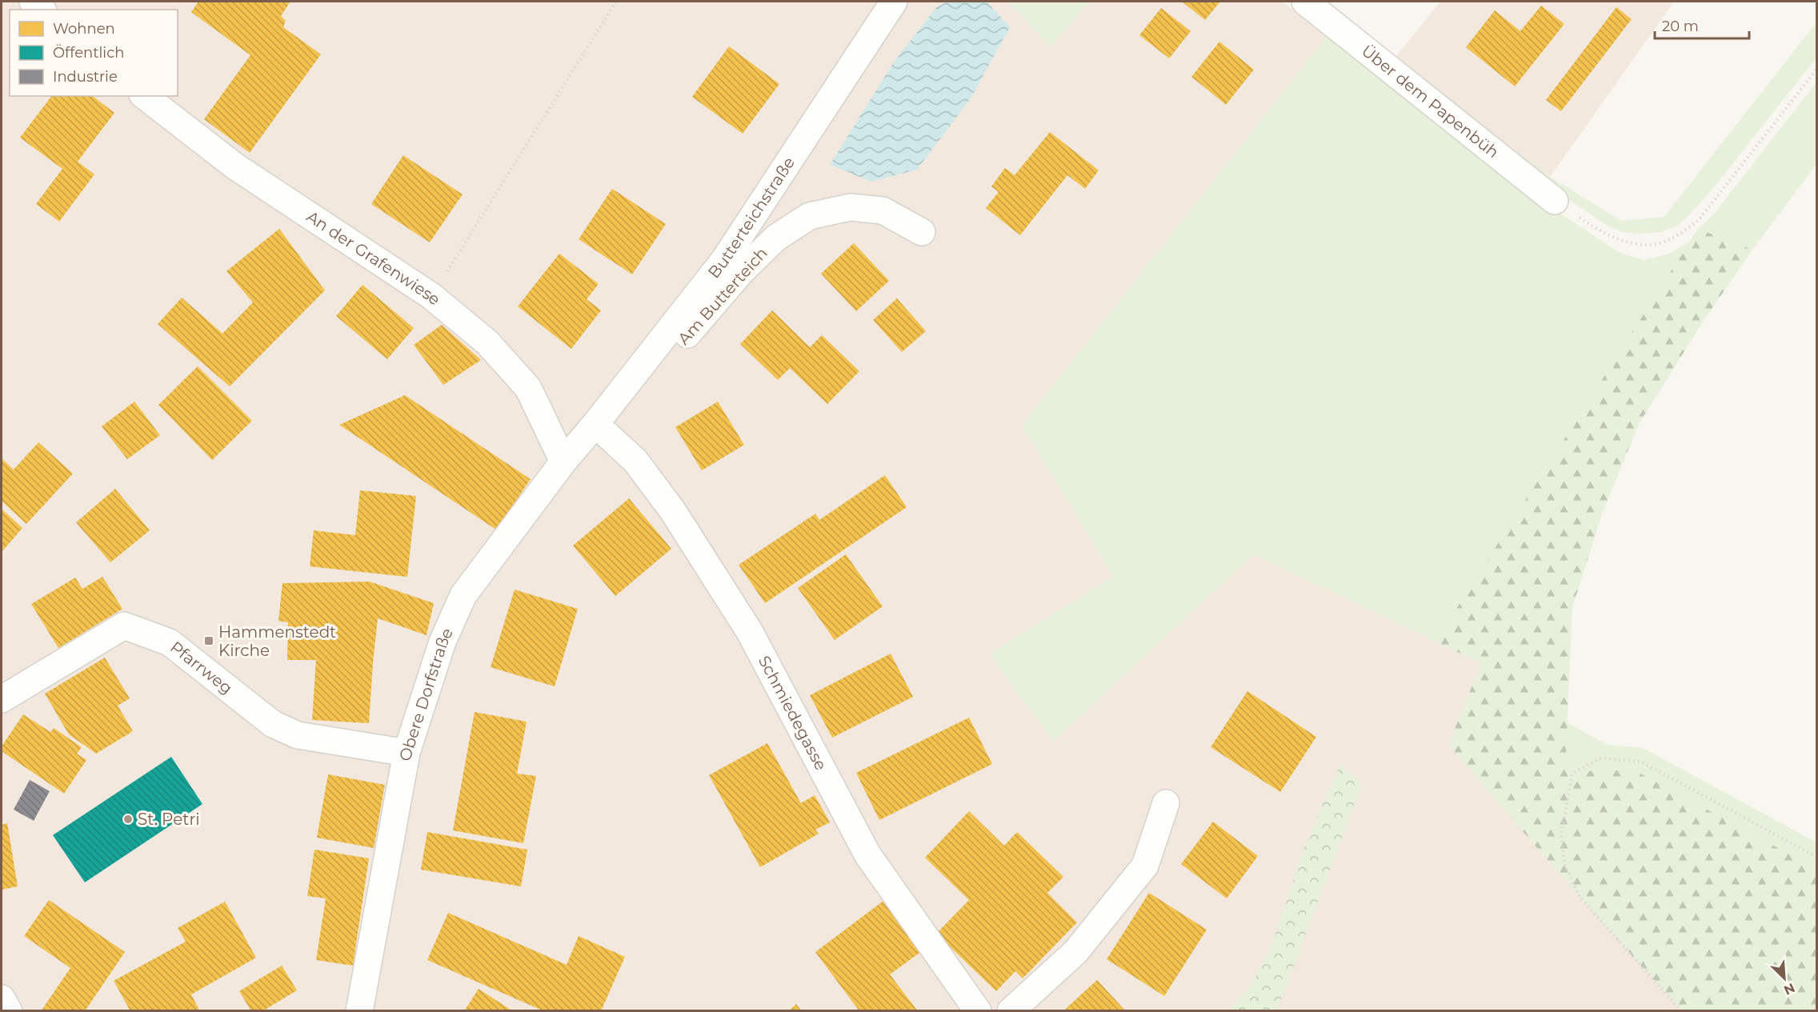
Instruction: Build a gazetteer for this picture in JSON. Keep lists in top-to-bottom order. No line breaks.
{"streets":{"street":["Über dem Papenbüh","Butterteichstraße","An der Grafenwiese","Am Butterteich","Pfarrweg","Obere Dorfstraße","Schmiedegasse"]},"crossings":[["Butterteichstraße","Am Butterteich"],["Butterteichstraße","Obere Dorfstraße"],["Butterteichstraße","Schmiedegasse"],["An der Grafenwiese","Obere Dorfstraße"],["Am Butterteich","Obere Dorfstraße"],["Am Butterteich","Schmiedegasse"],["Pfarrweg","Obere Dorfstraße"],["Obere Dorfstraße","Schmiedegasse"]],"places":{"transit":["Hammenstedt Kirche"],"other":["St. Petri"]},"legend":["Wohnen","Öffentlich","Industrie"],"scale_bar":"20 m","north":"bottom right"}
